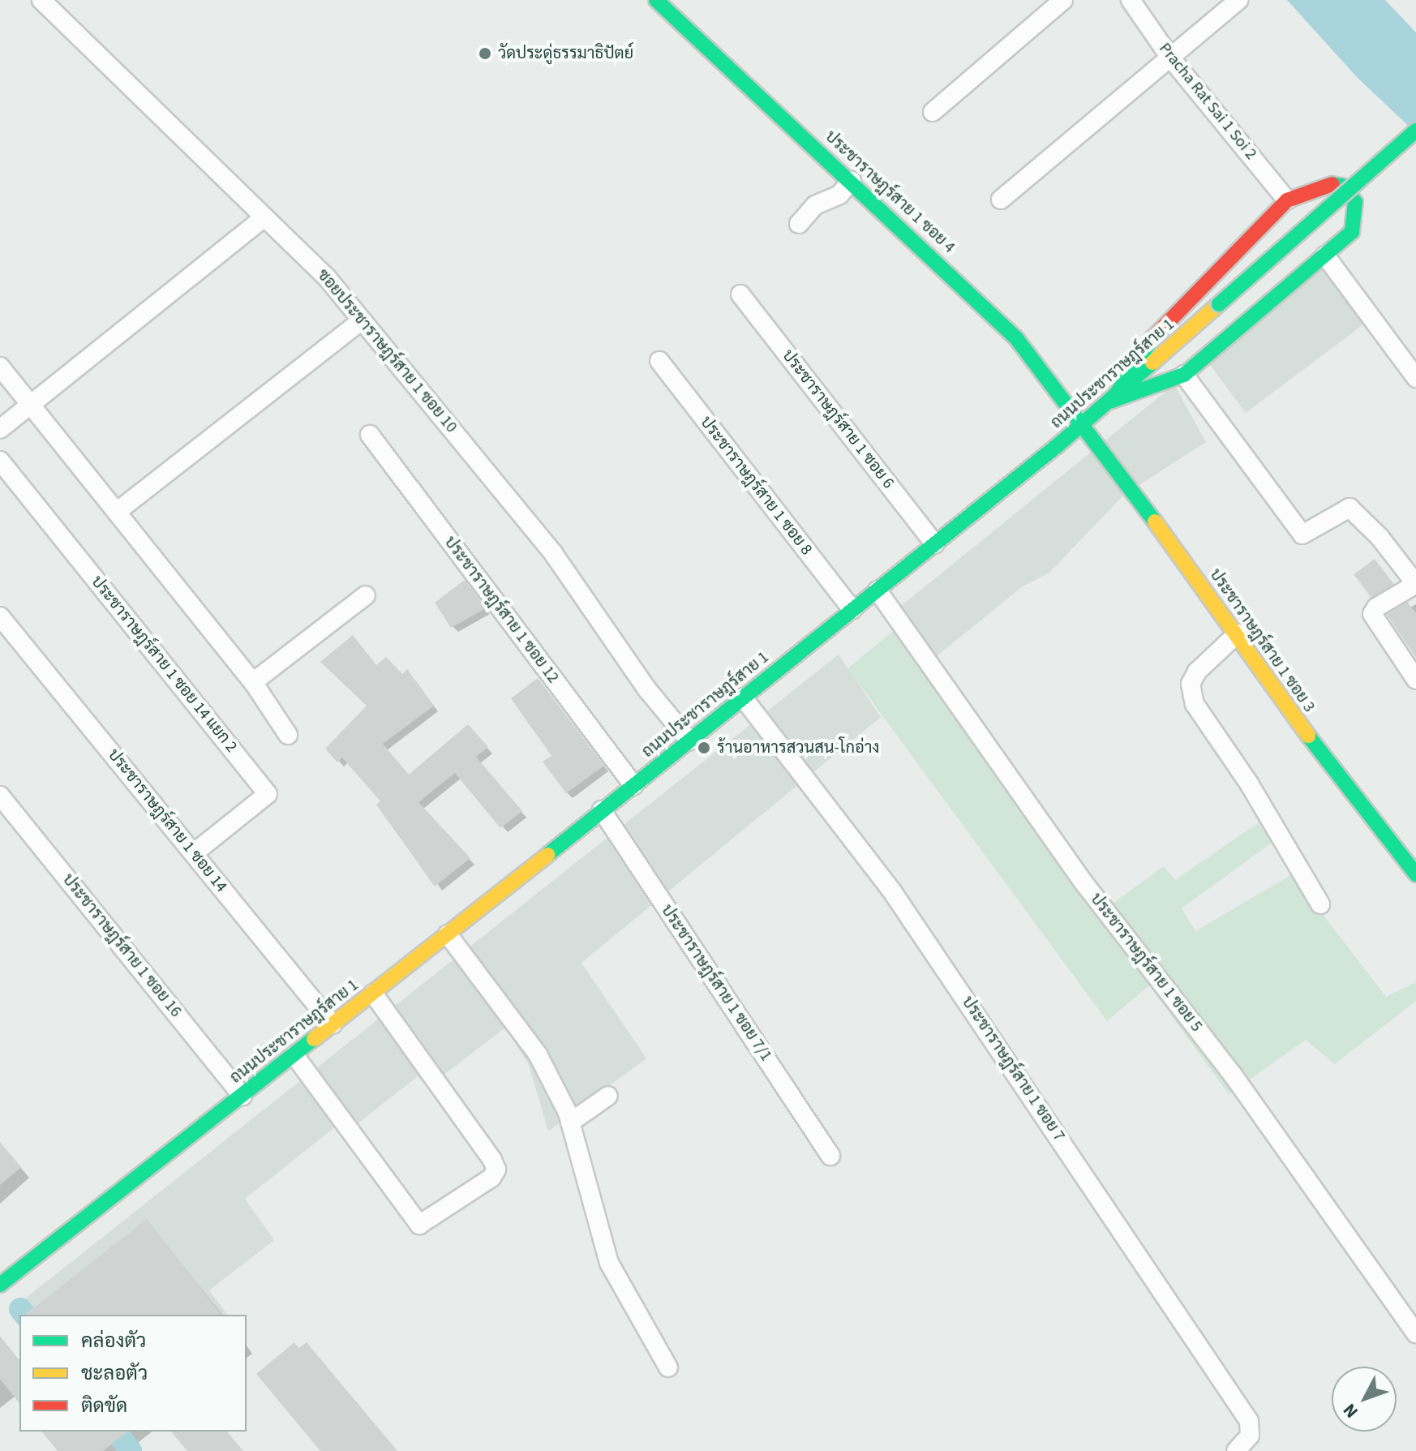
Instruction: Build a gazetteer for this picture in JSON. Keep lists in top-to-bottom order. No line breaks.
{"streets":{"main road":["ประชาราษฎร์สาย 1 ซอย 4","ถนนประชาราษฎร์สาย 1","ประชาราษฎร์สาย 1 ซอย 3"],"street":["Pracha Rat Sai 1 Soi 2","ซอยประชาราษฎร์สาย 1 ซอย 10","ประชาราษฎร์สาย 1 ซอย 6","ประชาราษฎร์สาย 1 ซอย 8","ประชาราษฎร์สาย 1 ซอย 12","ประชาราษฎร์สาย 1 ซอย 14 แยก 2","ประชาราษฎร์สาย 1 ซอย 14","ประชาราษฎร์สาย 1 ซอย 16","ประชาราษฎร์สาย 1 ซอย 5","ประชาราษฎร์สาย 1 ซอย 7/1","ประชาราษฎร์สาย 1 ซอย 7"]},"crossings":[["ประชาราษฎร์สาย 1 ซอย 4","ถนนประชาราษฎร์สาย 1"],["ประชาราษฎร์สาย 1 ซอย 4","ประชาราษฎร์สาย 1 ซอย 3"],["ซอยประชาราษฎร์สาย 1 ซอย 10","ถนนประชาราษฎร์สาย 1"],["ถนนประชาราษฎร์สาย 1","ประชาราษฎร์สาย 1 ซอย 6"],["ถนนประชาราษฎร์สาย 1","ประชาราษฎร์สาย 1 ซอย 8"],["ถนนประชาราษฎร์สาย 1","ประชาราษฎร์สาย 1 ซอย 12"],["ถนนประชาราษฎร์สาย 1","ประชาราษฎร์สาย 1 ซอย 3"],["ถนนประชาราษฎร์สาย 1","ประชาราษฎร์สาย 1 ซอย 14"],["ถนนประชาราษฎร์สาย 1","ประชาราษฎร์สาย 1 ซอย 16"],["ถนนประชาราษฎร์สาย 1","ประชาราษฎร์สาย 1 ซอย 5"],["ถนนประชาราษฎร์สาย 1","ประชาราษฎร์สาย 1 ซอย 7/1"],["ถนนประชาราษฎร์สาย 1","ประชาราษฎร์สาย 1 ซอย 7"],["ประชาราษฎร์สาย 1 ซอย 14 แยก 2","ประชาราษฎร์สาย 1 ซอย 14"]],"places":["วัดประดู่ธรรมาธิปัตย์","ร้านอาหารสวนสน-โกอ่าง"],"legend":["คล่องตัว","ชะลอตัว","ติดขัด"],"north":"bottom left"}
